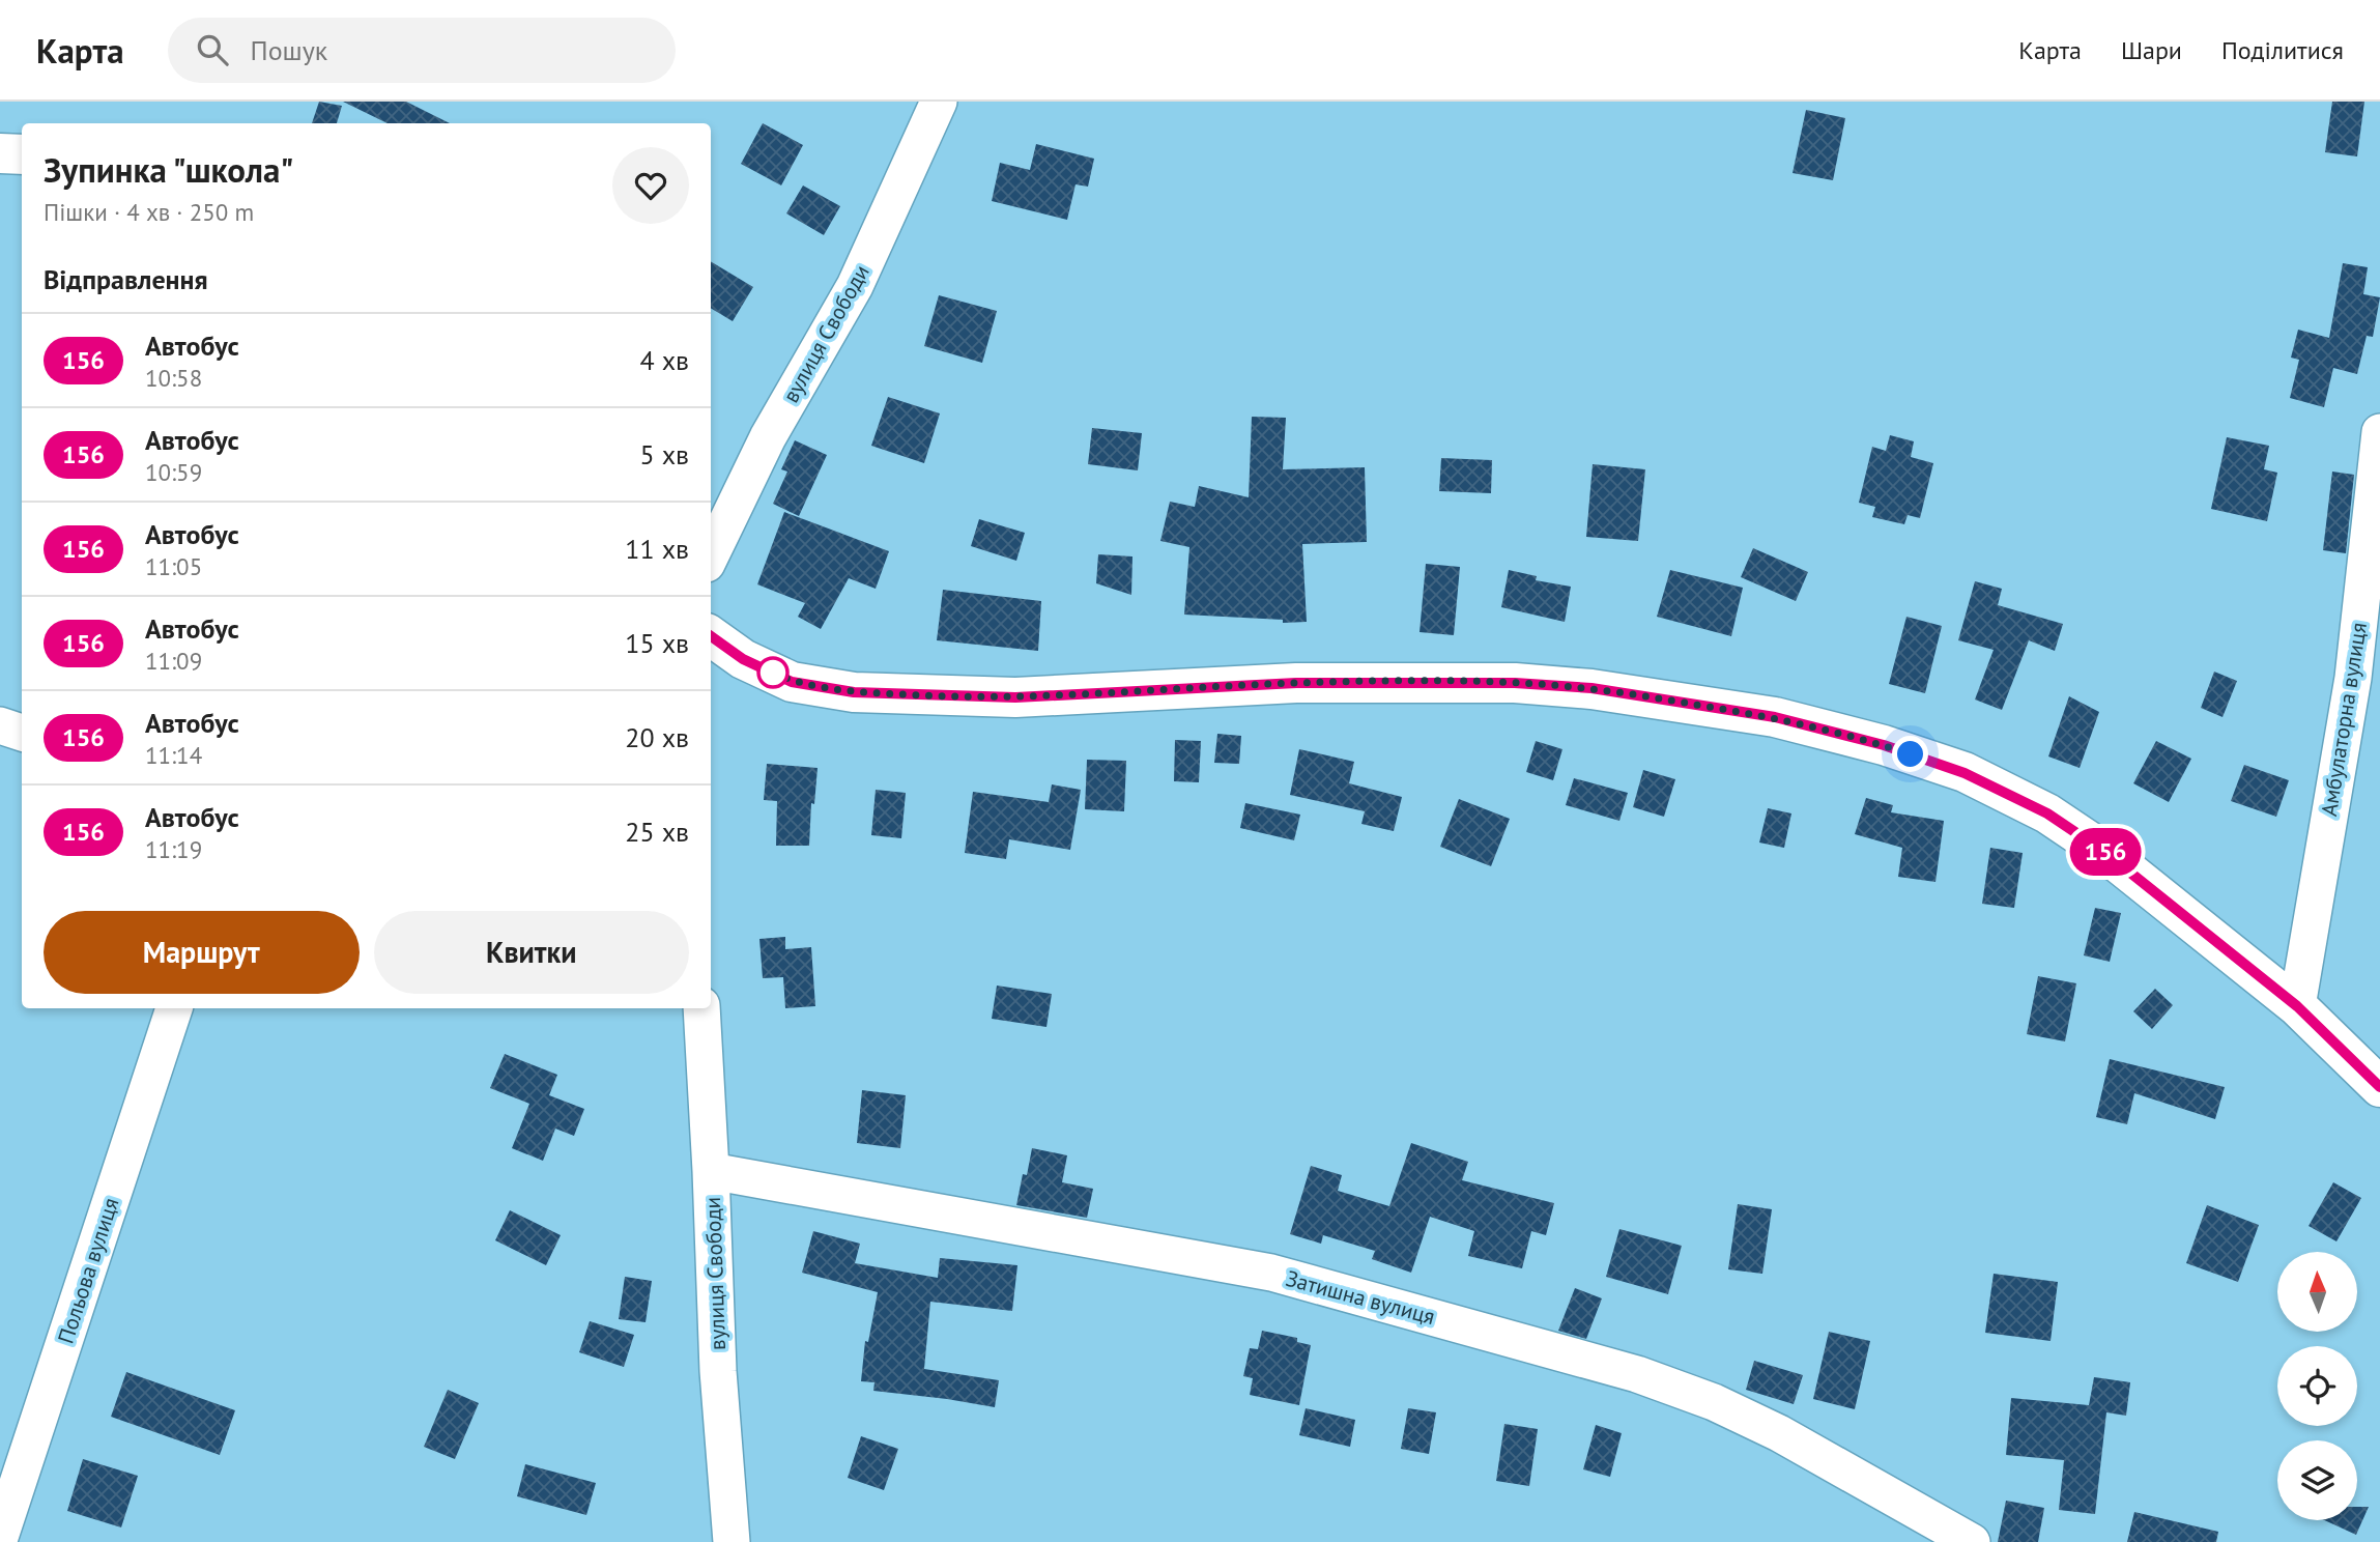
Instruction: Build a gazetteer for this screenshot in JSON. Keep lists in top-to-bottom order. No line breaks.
{"streets":{"street":["вулиця Свободи","Амбулаторна вулиця","Польова вулиця","Затишна вулиця"]},"crossings":[["вулиця Свободи","Затишна вулиця"]],"lines":["bus line 156"],"north":"top","page":{"header":"Карта","search":"Пошук","nav":["Карта","Шари","Поділитися"],"on_map":"156","heading":[["Зупинка \"школа\"","Пішки · 4 хв · 250 m"],"Відправлення"],"list":[{"mark":"156","name":"Автобус","note":"10:58","value":"4 хв"},{"mark":"156","name":"Автобус","note":"10:59","value":"5 хв"},{"mark":"156","name":"Автобус","note":"11:05","value":"11 хв"},{"mark":"156","name":"Автобус","note":"11:09","value":"15 хв"},{"mark":"156","name":"Автобус","note":"11:14","value":"20 хв"},{"mark":"156","name":"Автобус","note":"11:19","value":"25 хв"}],"buttons":["Маршрут","Квитки"]}}
